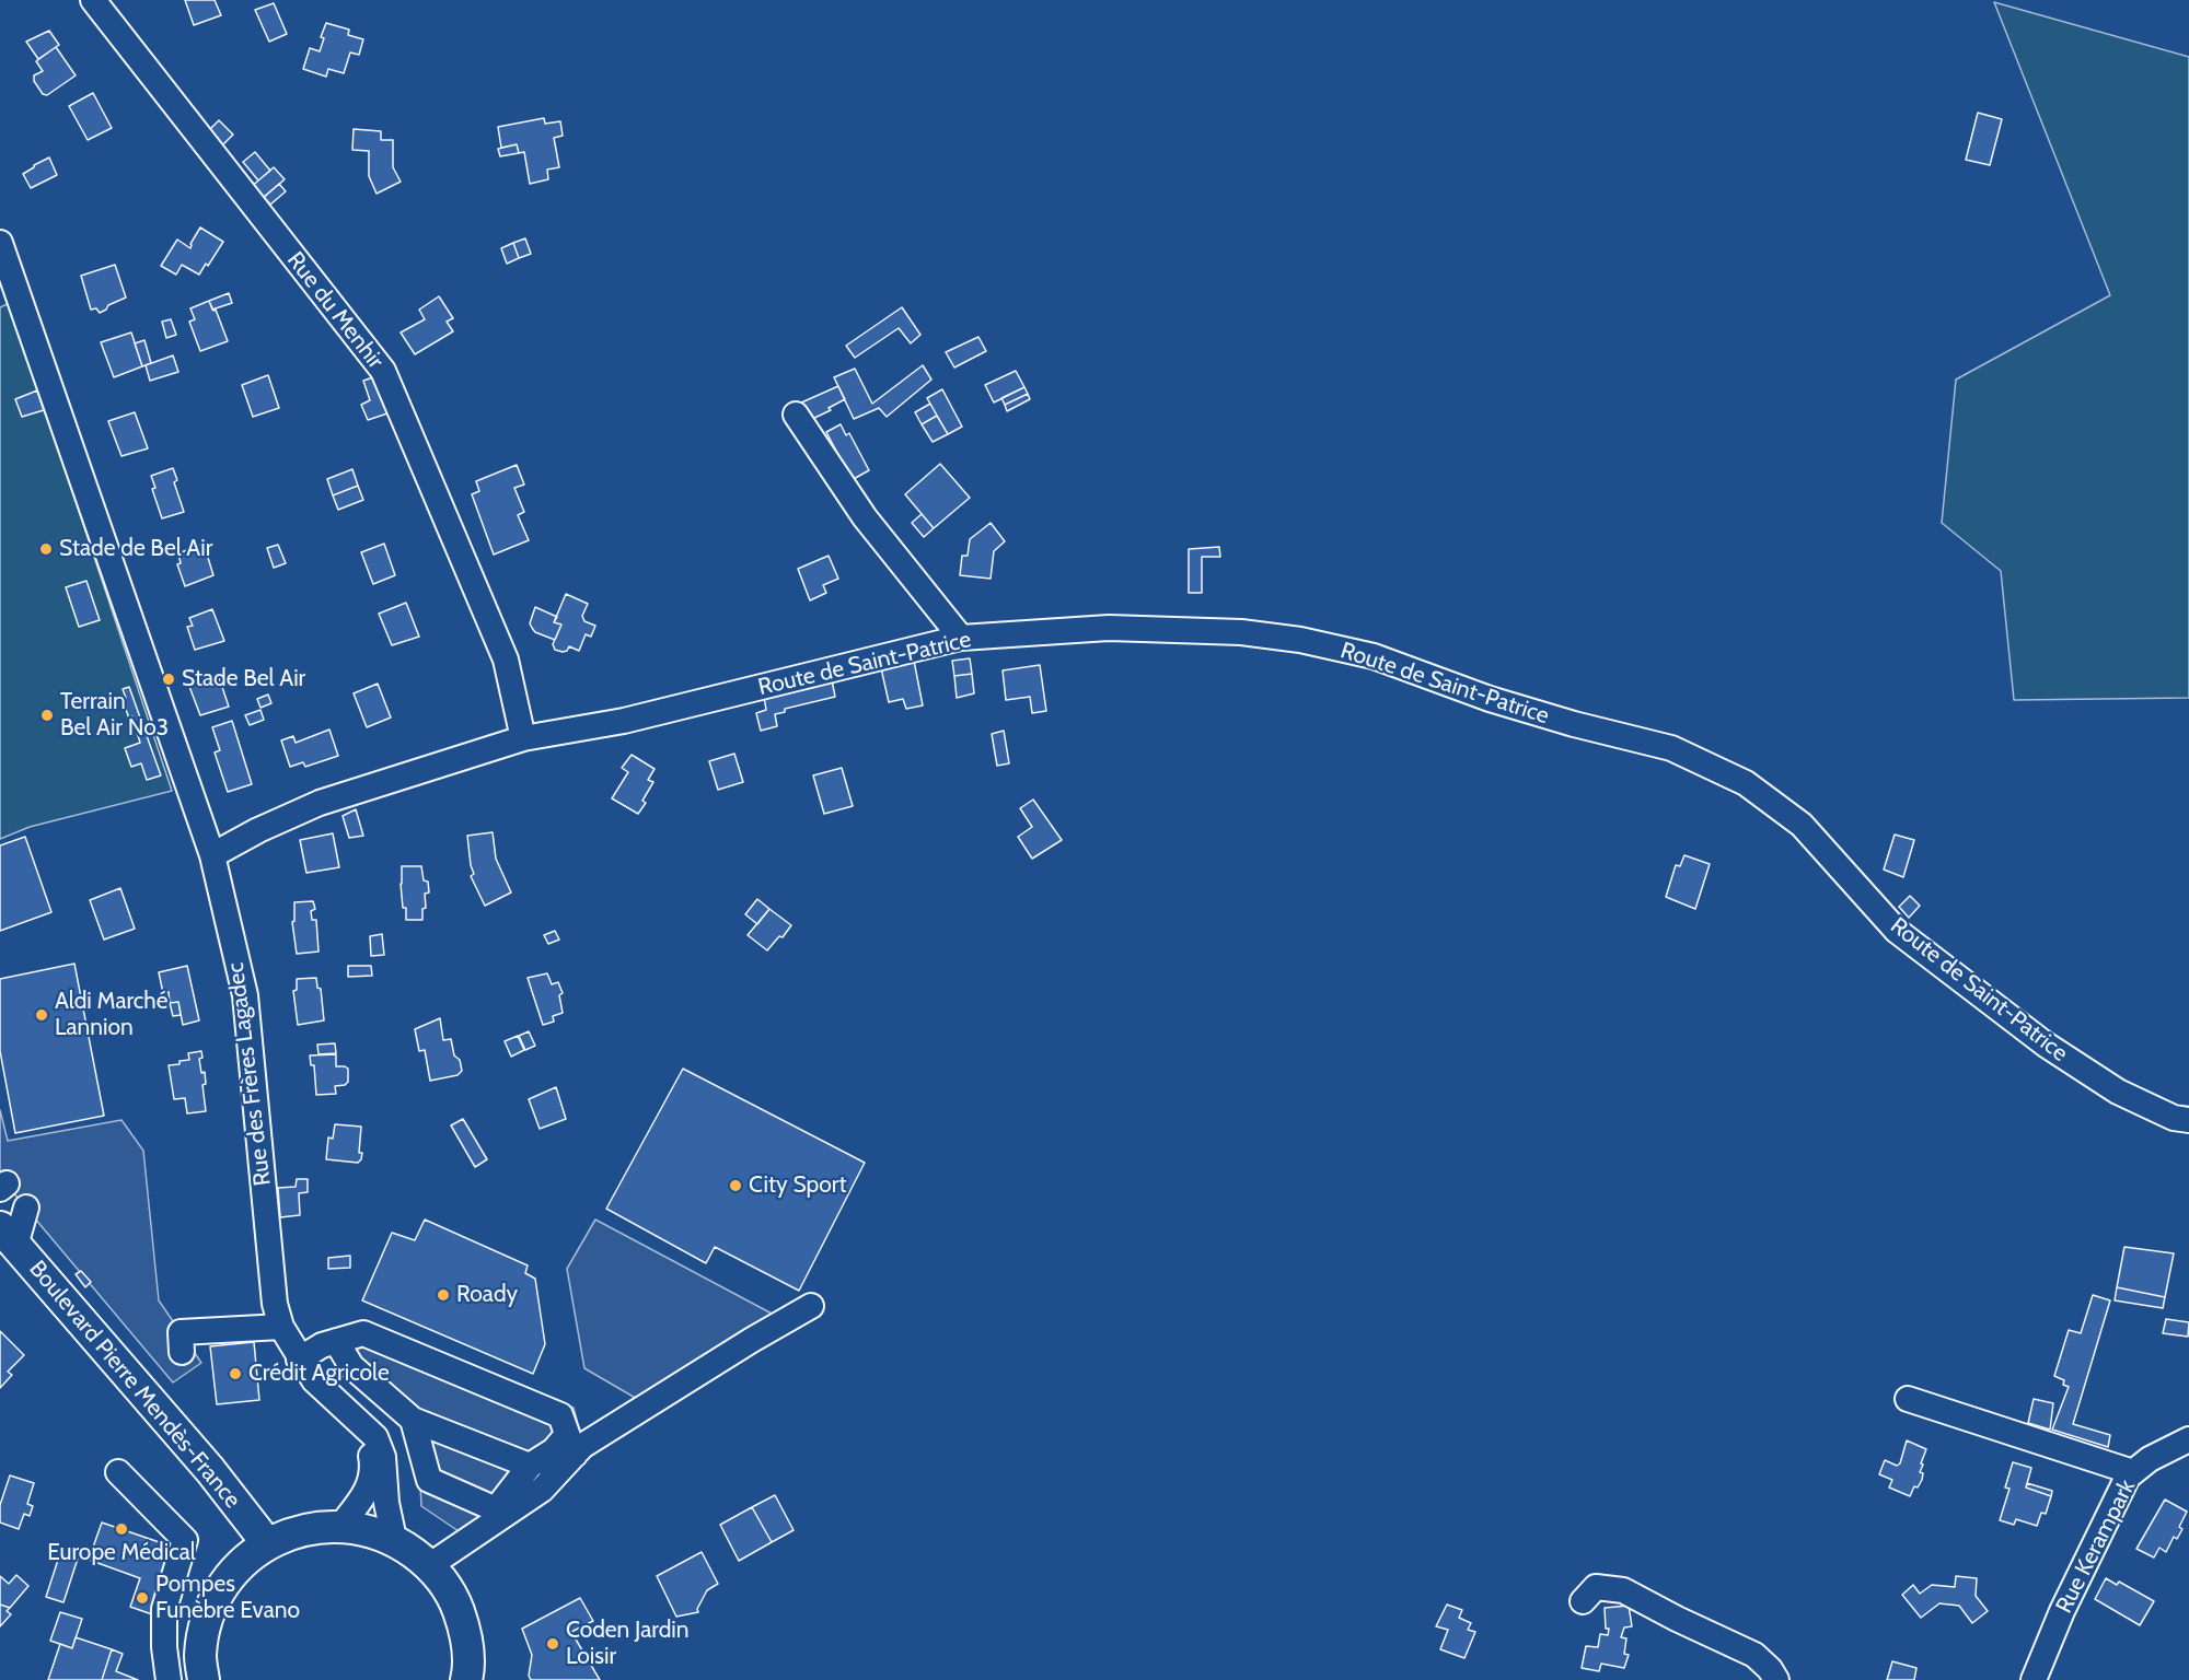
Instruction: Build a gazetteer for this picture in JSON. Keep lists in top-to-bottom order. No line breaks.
{"streets":{"main road":["Boulevard Pierre Mendès-France"],"street":["Rue du Menhir","Route de Saint-Patrice","Rue des Frères Lagadec","Rue Kerampark"]},"crossings":[["Rue du Menhir","Route de Saint-Patrice"],["Route de Saint-Patrice","Rue des Frères Lagadec"]],"places":["Stade de Bel Air","Stade Bel Air","Terrain Bel Air No3","Aldi Marché Lannion","City Sport","Roady","Crédit Agricole","Europe Médical","Pompes Funèbre Evano","Coden Jardin Loisir"]}
